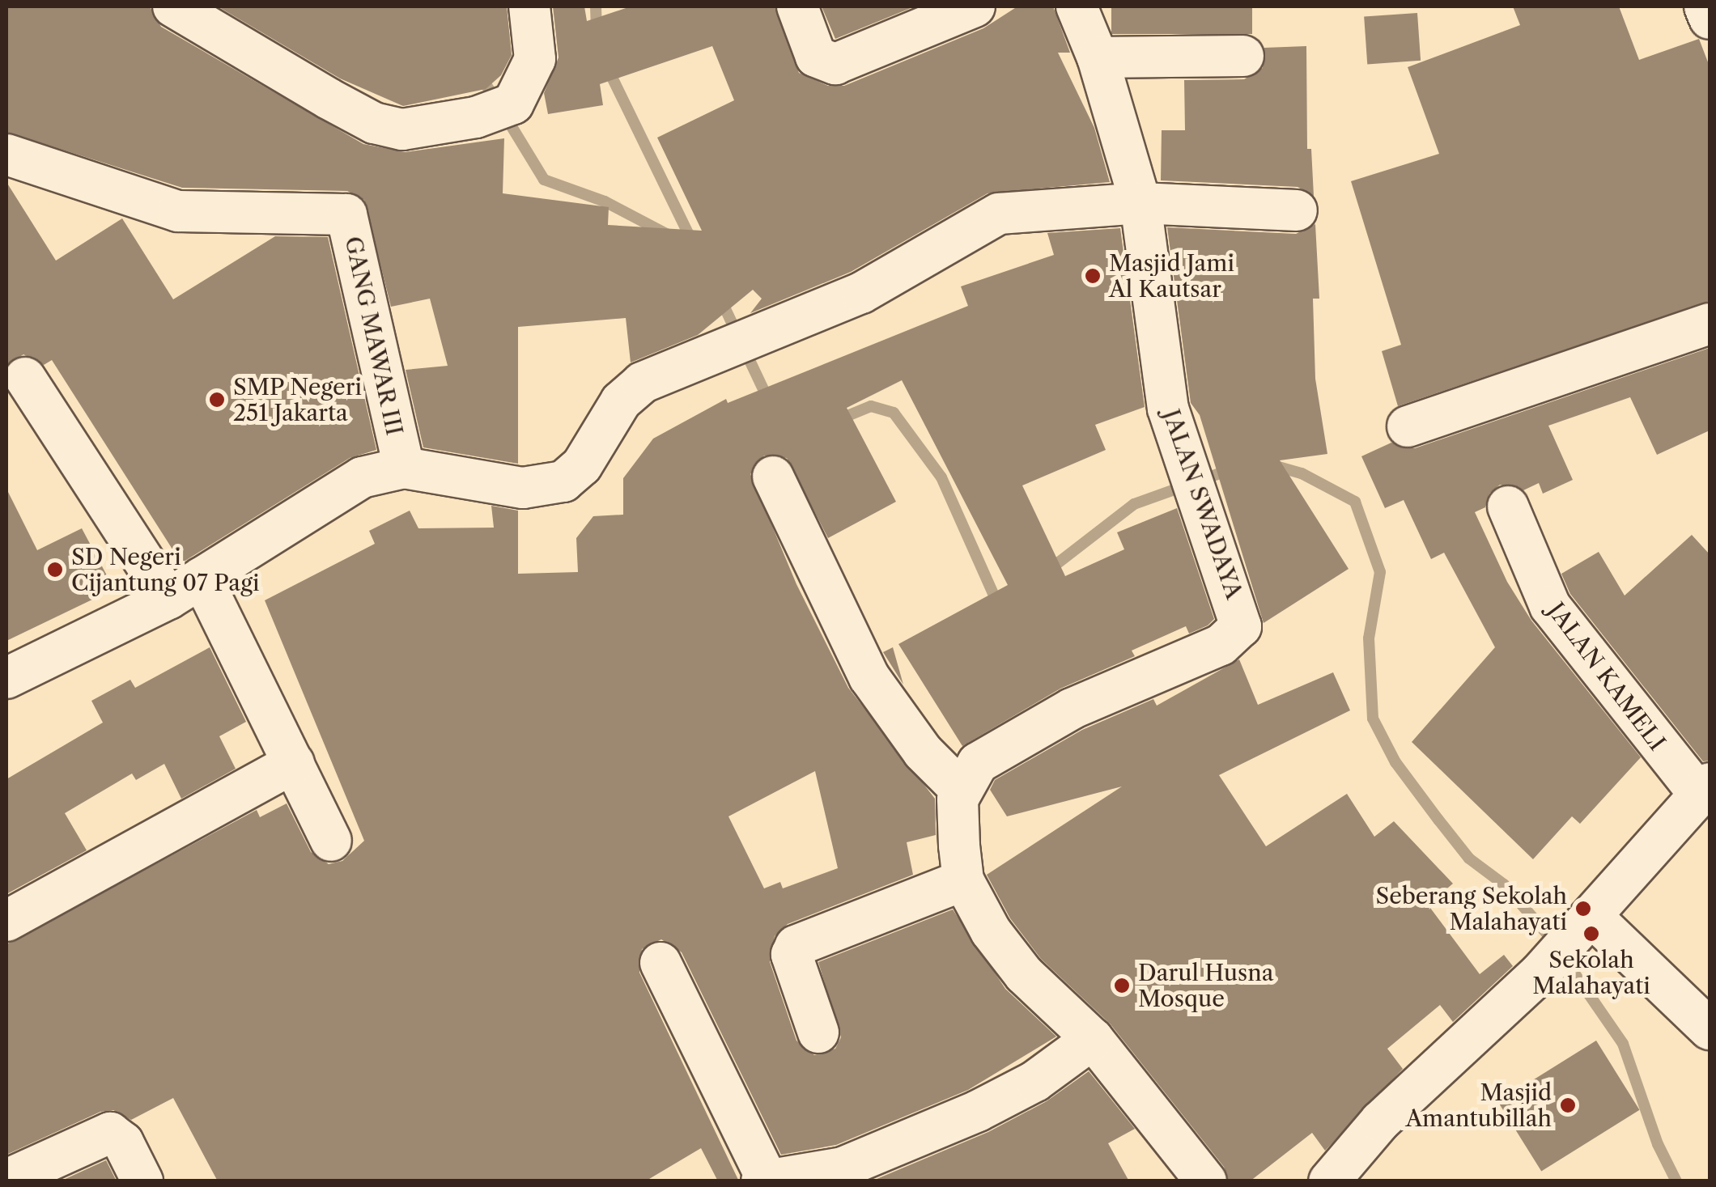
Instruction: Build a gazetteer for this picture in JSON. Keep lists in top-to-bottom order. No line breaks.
{"streets":{"street":["GANG MAWAR III","JALAN SWADAYA","JALAN KAMELI"]},"places":["Masjid Jami Al Kautsar","SMP Negeri 251 Jakarta","SD Negeri Cijantung 07 Pagi","Seberang Sekolah Malahayati","Sekolah Malahayati","Darul Husna Mosque","Masjid Amantubillah"]}
